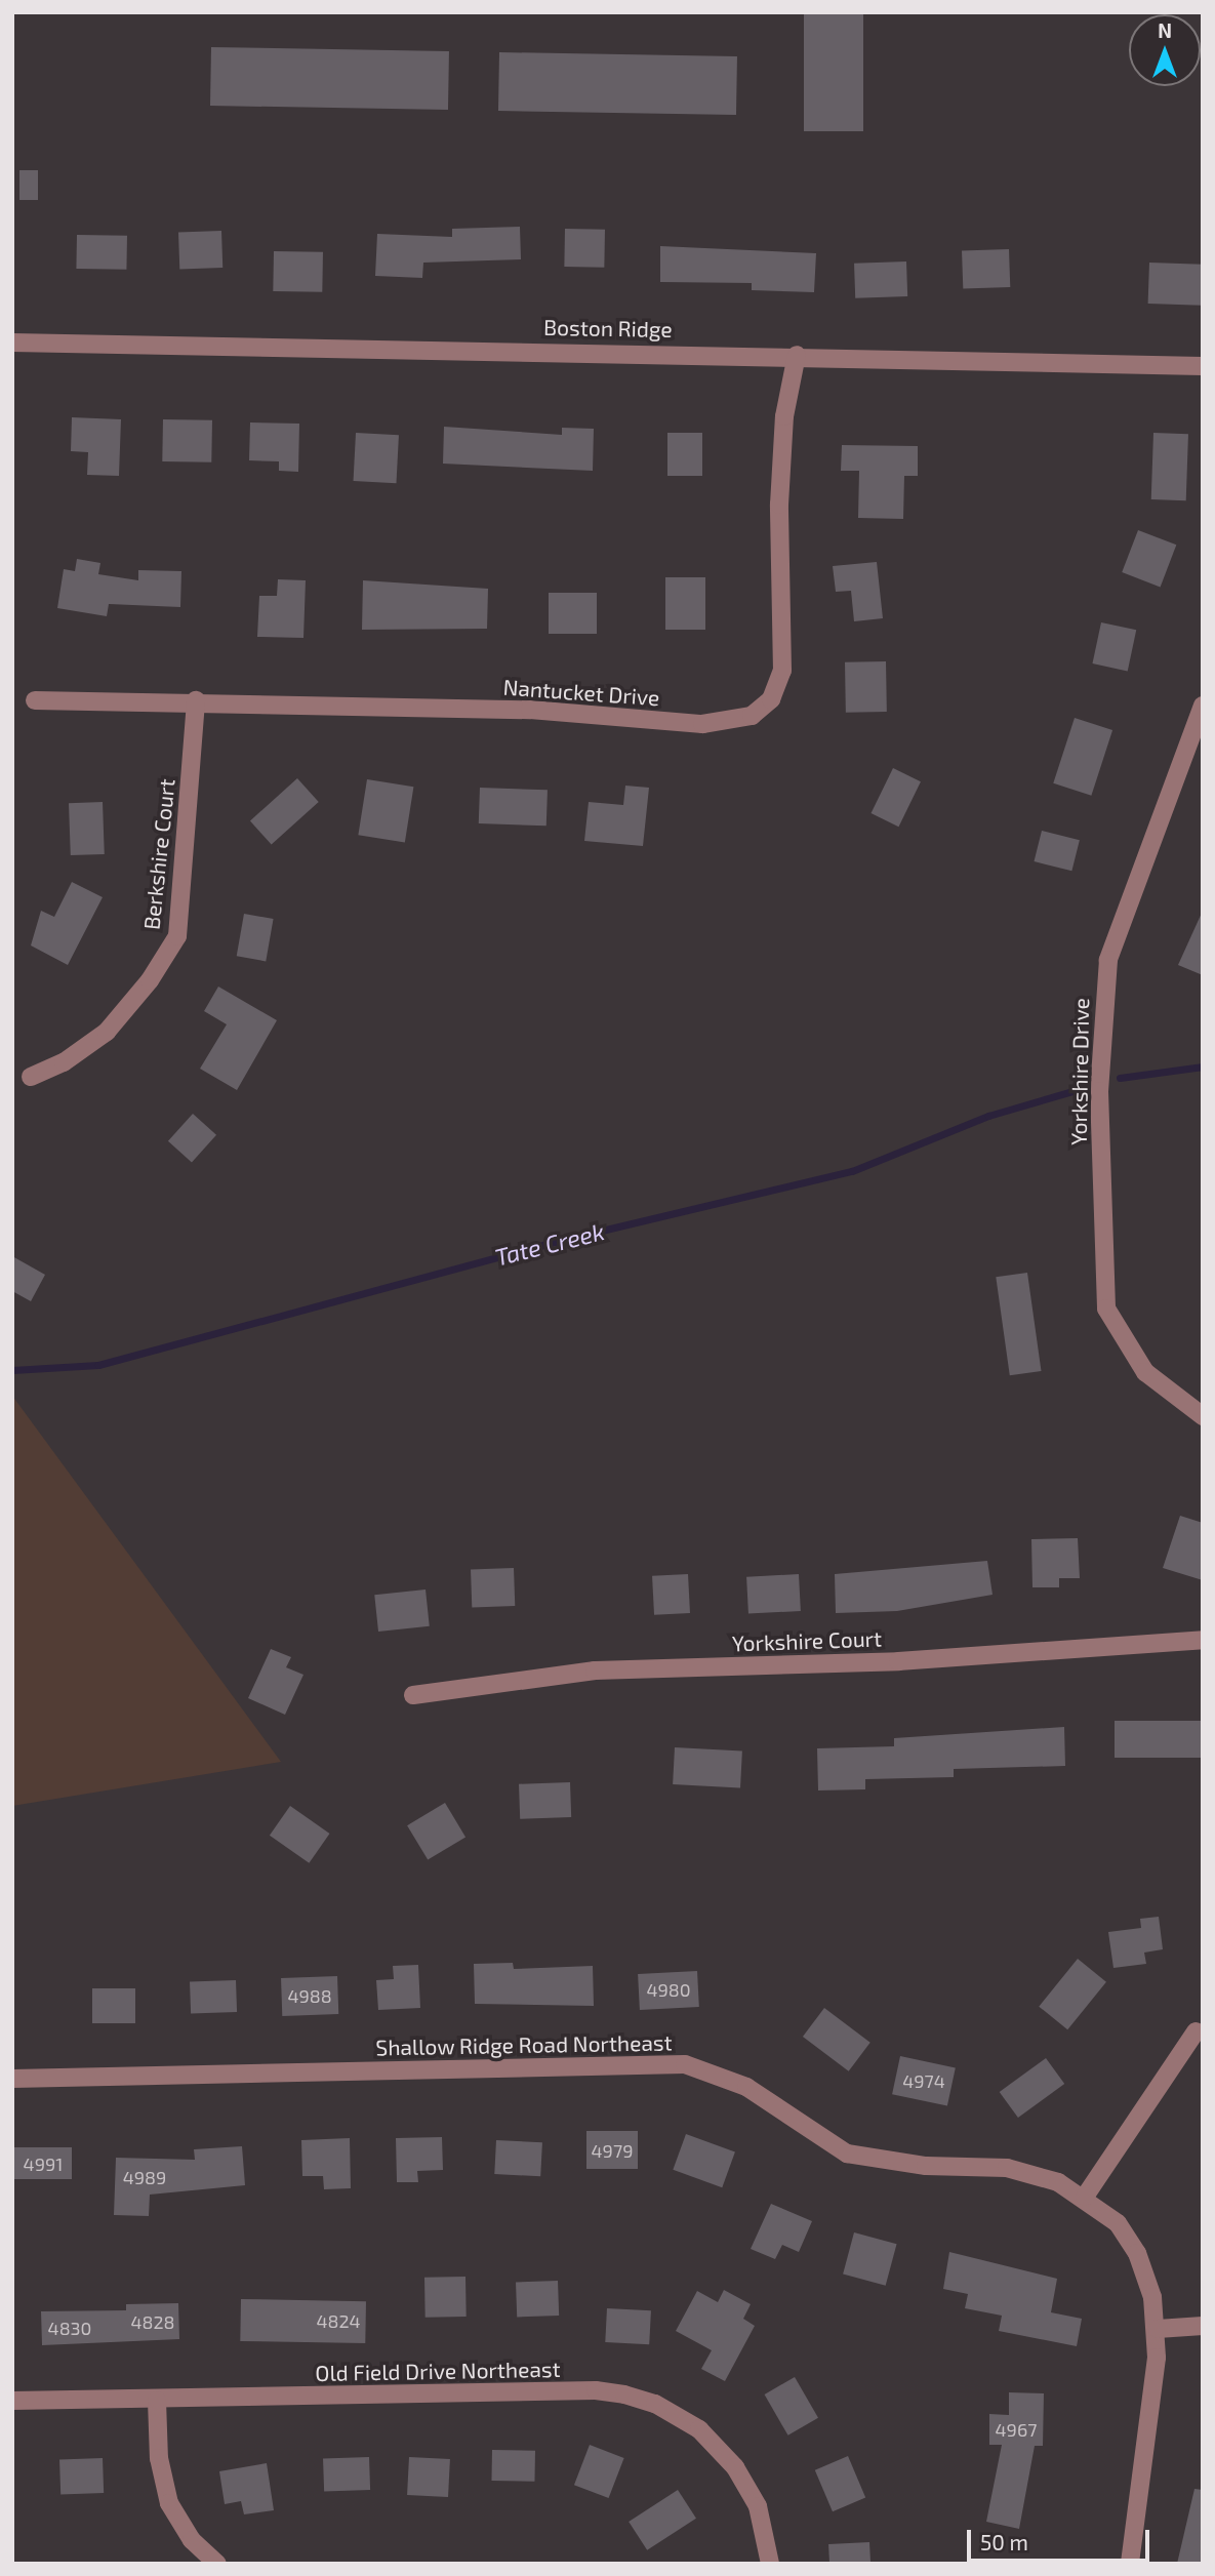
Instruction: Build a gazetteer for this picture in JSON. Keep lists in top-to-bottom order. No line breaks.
{"streets":{"street":["Boston Ridge","Nantucket Drive","Berkshire Court","Yorkshire Drive","Yorkshire Court","Shallow Ridge Road Northeast","Old Field Drive Northeast"]},"crossings":[["Boston Ridge","Nantucket Drive"],["Nantucket Drive","Berkshire Court"]],"water":["Tate Creek"],"house_numbers":["4980","4988","4974","4979","4991","4989","4824","4828","4830","4967"],"scale_bar":"50 m","north":"top"}
